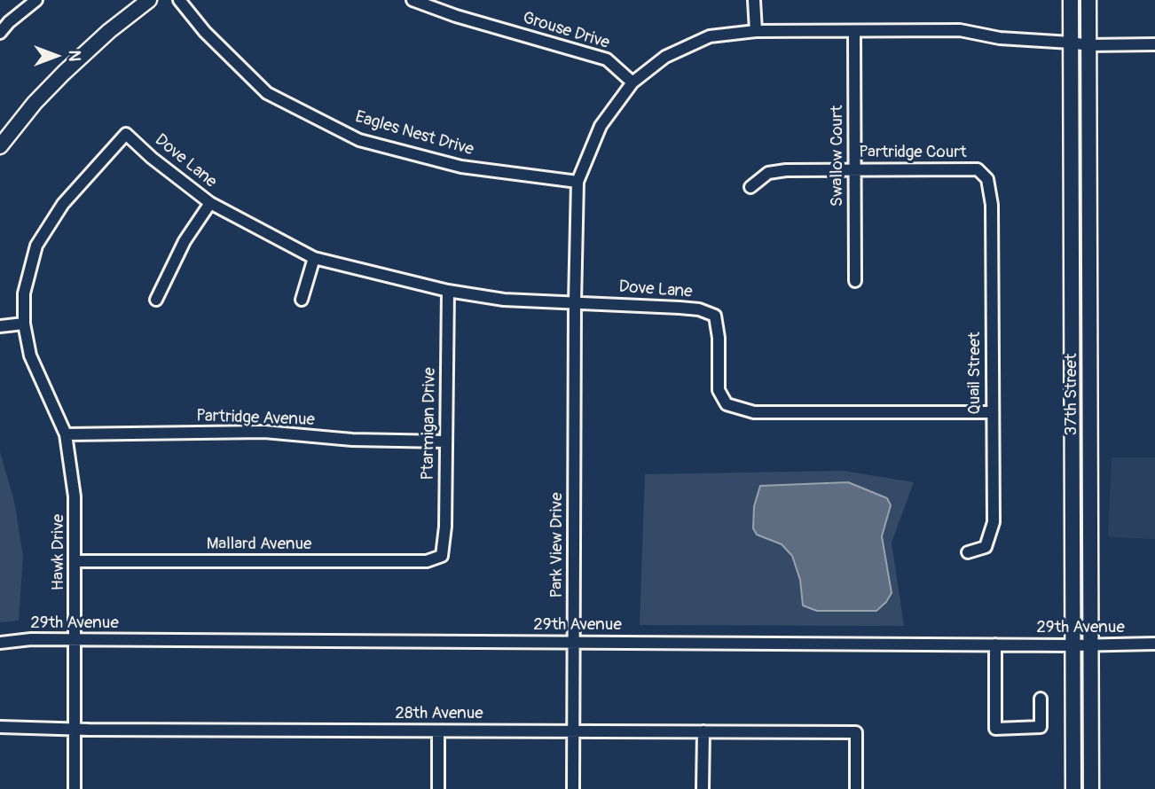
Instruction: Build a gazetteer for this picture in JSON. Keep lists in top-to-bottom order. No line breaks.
{"streets":{"main road":["37th Street"],"street":["Grouse Drive","Eagles Nest Drive","Partridge Court","Swallow Court","Dove Lane","Quail Street","Partridge Avenue","Ptarmigan Drive","Mallard Avenue","Park View Drive","Hawk Drive","29th Avenue","28th Avenue"]},"crossings":[["Eagles Nest Drive","Park View Drive"],["Partridge Court","Swallow Court"],["Partridge Court","Quail Street"],["Dove Lane","Quail Street"],["Dove Lane","Ptarmigan Drive"],["Dove Lane","Park View Drive"],["Dove Lane","Hawk Drive"],["37th Street","29th Avenue"],["Partridge Avenue","Ptarmigan Drive"],["Partridge Avenue","Hawk Drive"],["Ptarmigan Drive","Mallard Avenue"],["Mallard Avenue","Hawk Drive"],["Park View Drive","29th Avenue"],["Park View Drive","28th Avenue"],["Hawk Drive","29th Avenue"],["Hawk Drive","28th Avenue"]],"north":"right"}
